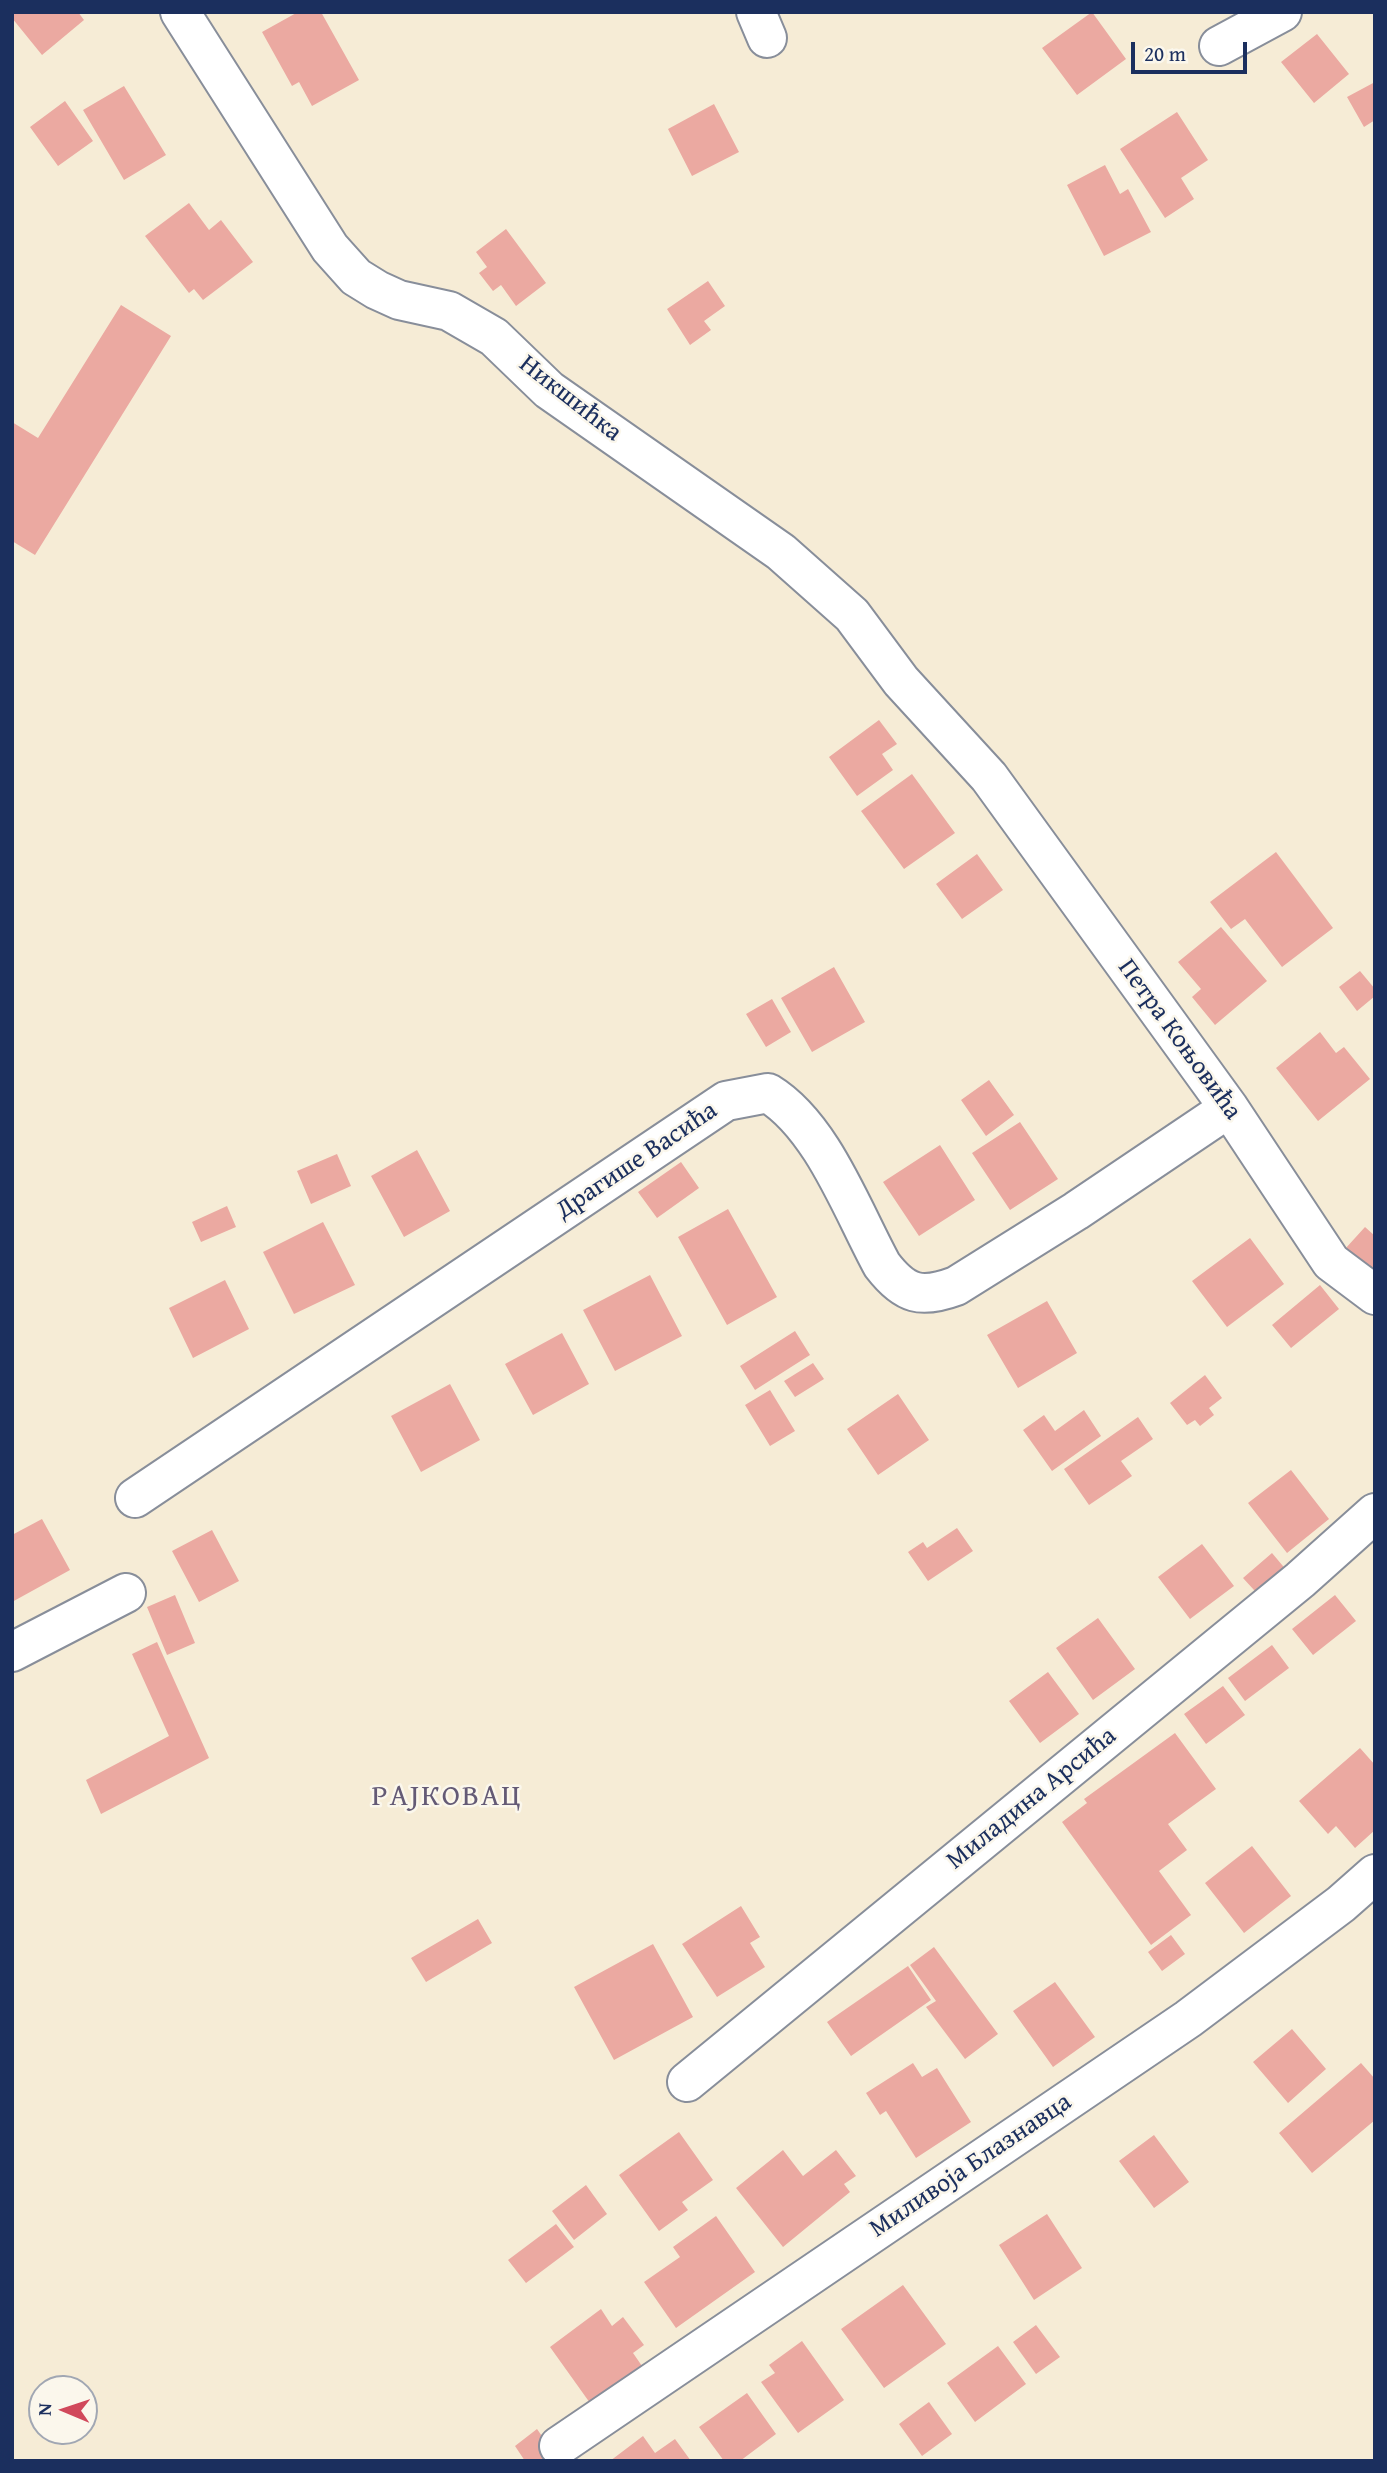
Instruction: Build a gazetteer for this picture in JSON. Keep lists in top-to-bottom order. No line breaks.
{"streets":{"street":["Никшићка","Петра Коњовића","Драгише Васића","Миладина Арсића","Миливоја Блазнавца"]},"crossings":[["Никшићка","Петра Коњовића"],["Петра Коњовића","Драгише Васића"]],"districts":["РАЈКОВАЦ"],"scale_bar":"20 m","north":"left"}
